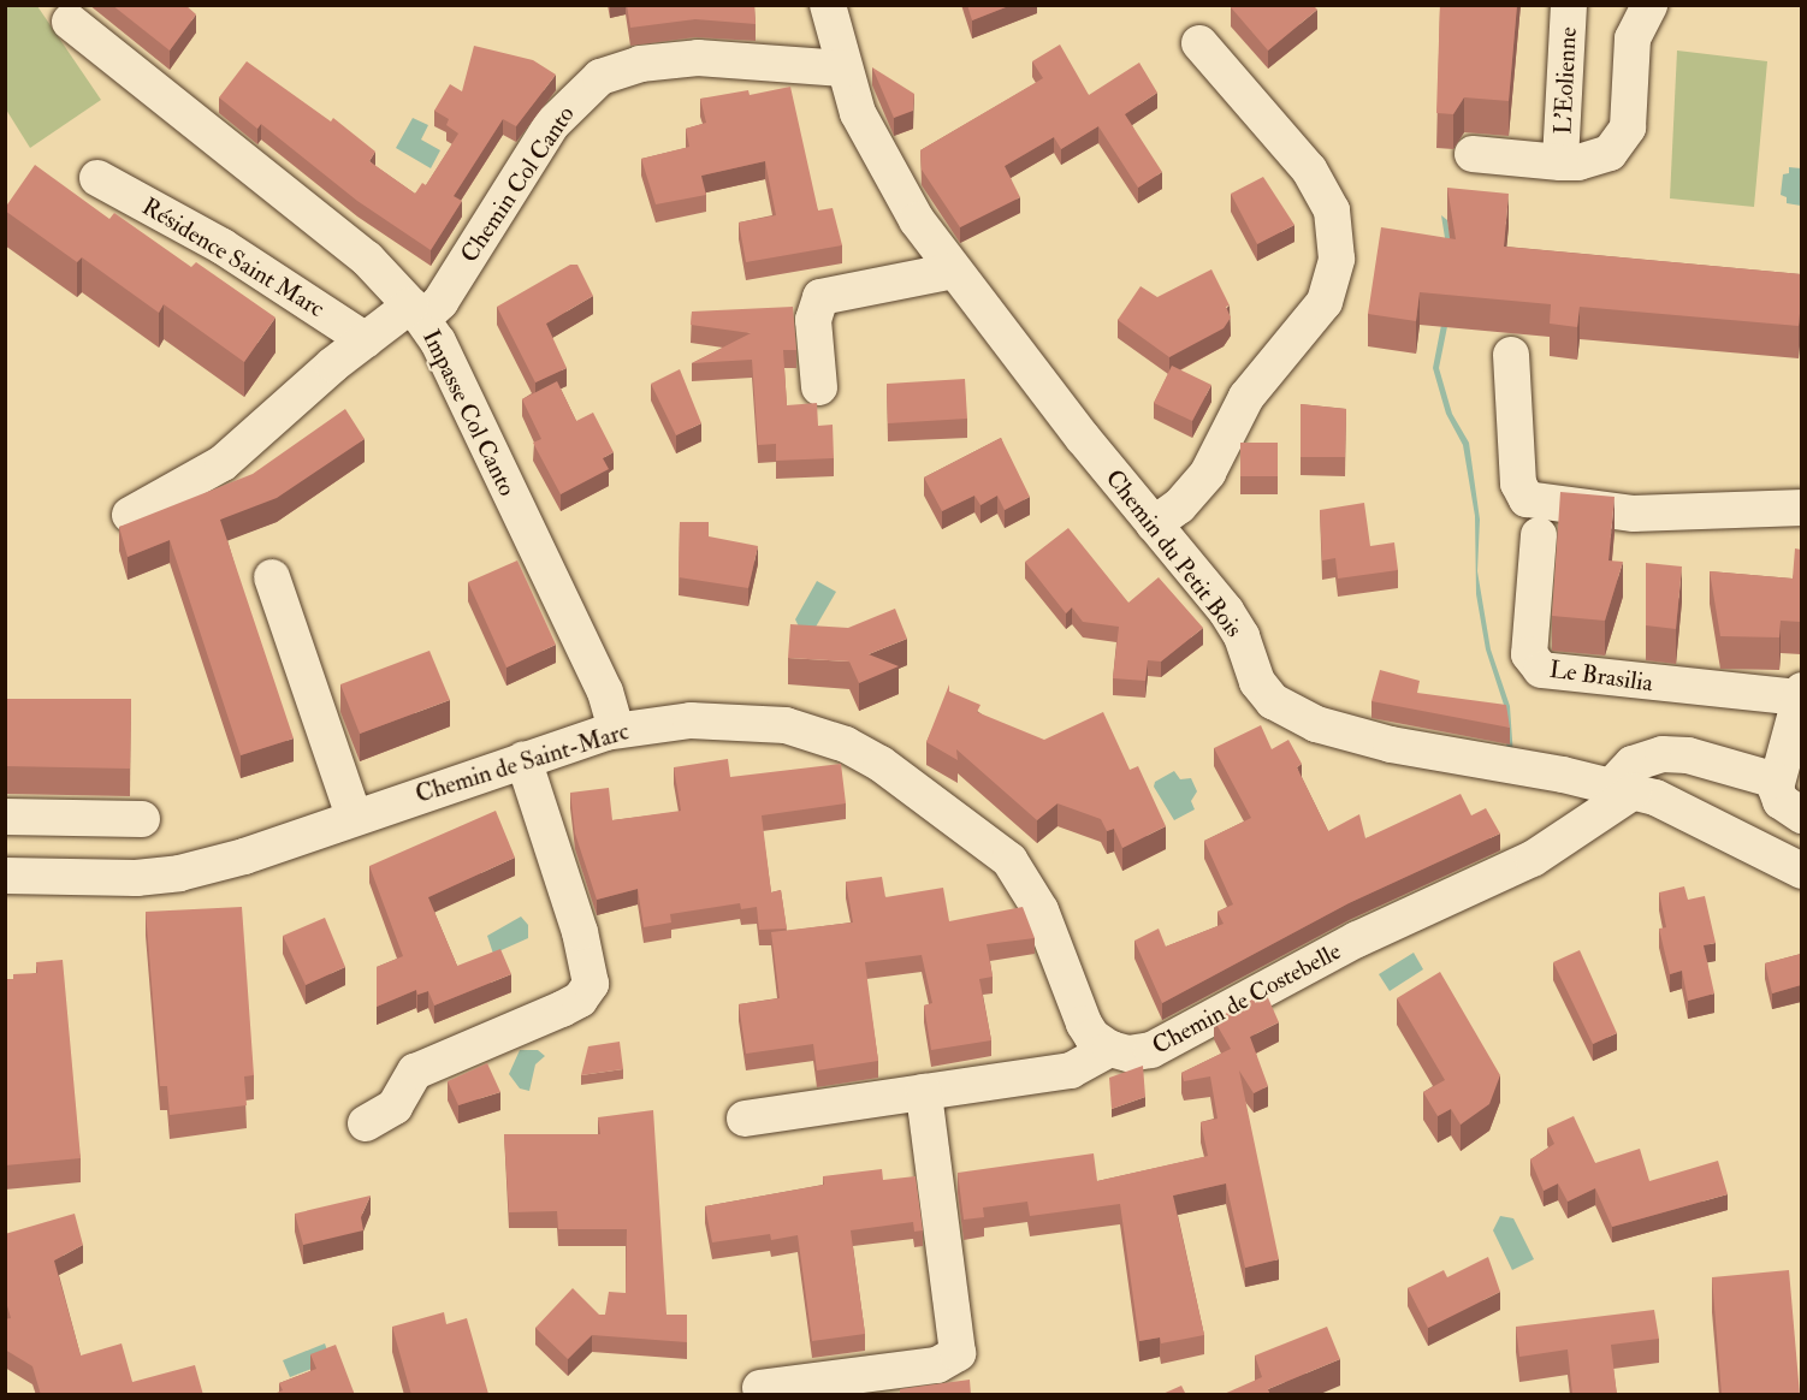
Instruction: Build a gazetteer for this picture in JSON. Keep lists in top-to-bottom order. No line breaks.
{"streets":{"street":["L’Eolienne","Chemin Col Canto","Résidence Saint Marc","Impasse Col Canto","Chemin du Petit Bois","Le Brasilia","Chemin de Saint-Marc","Chemin de Costebelle"]},"crossings":[["Chemin Col Canto","Impasse Col Canto"],["Chemin Col Canto","Chemin du Petit Bois"],["Impasse Col Canto","Chemin de Saint-Marc"],["Chemin du Petit Bois","Chemin de Costebelle"],["Chemin de Saint-Marc","Chemin de Costebelle"]]}
